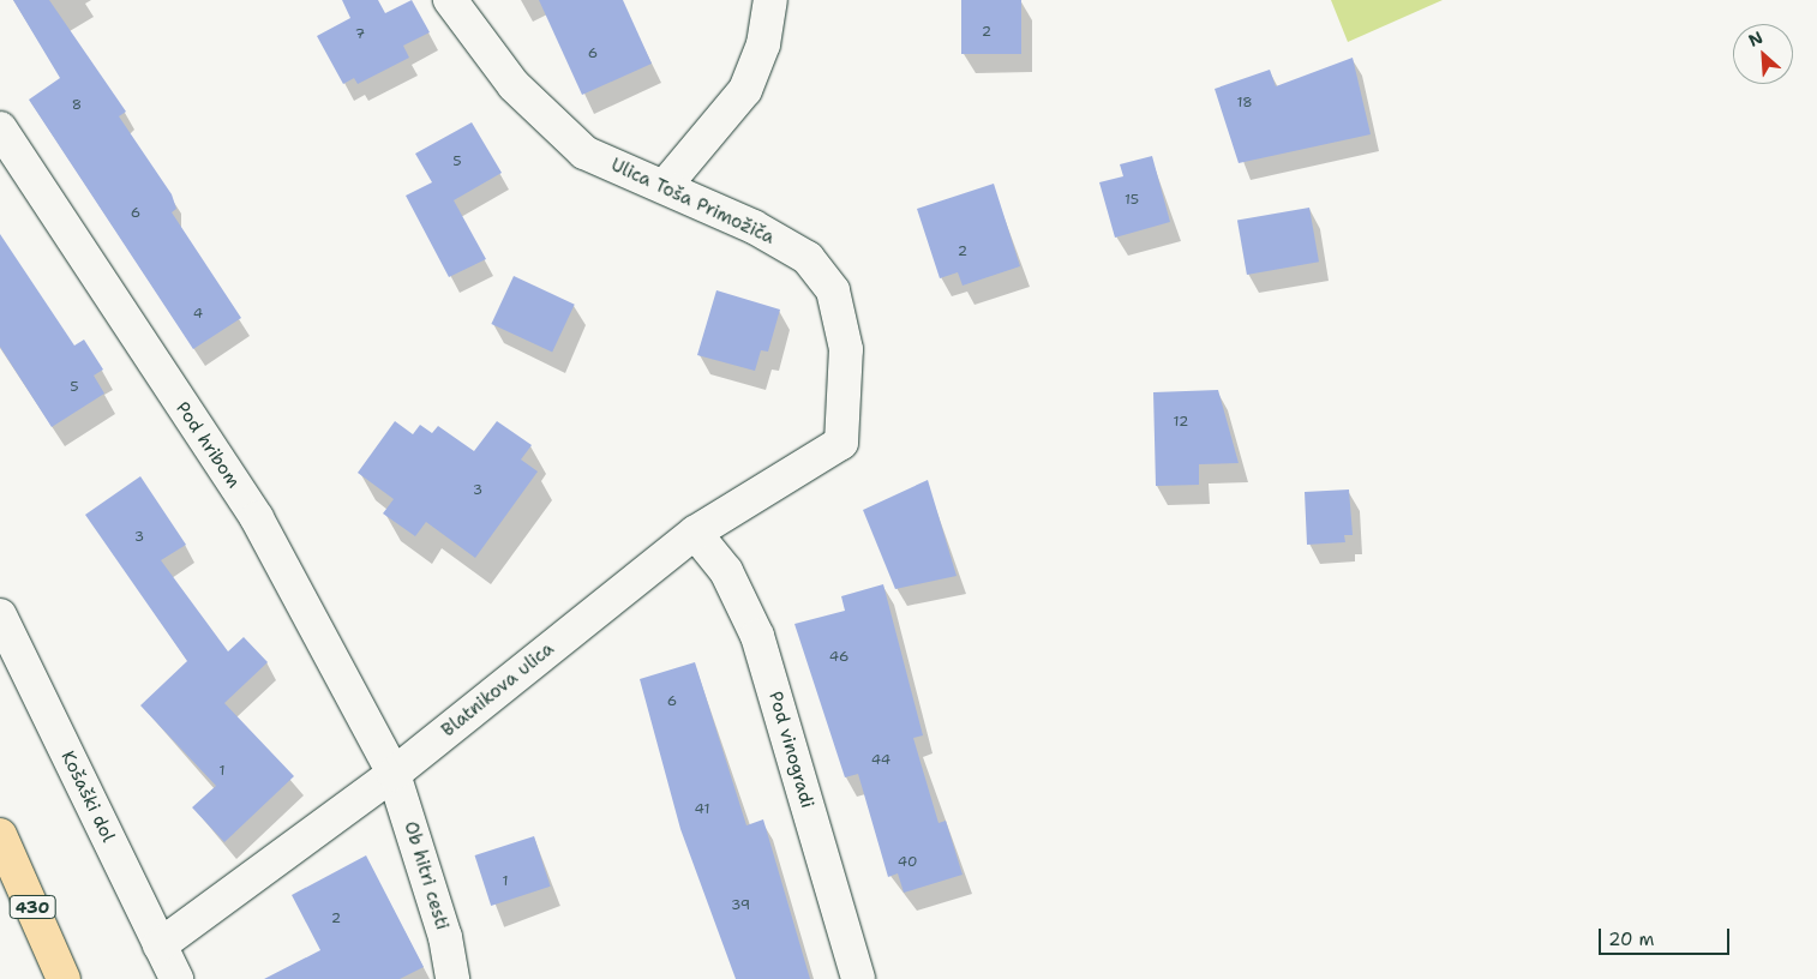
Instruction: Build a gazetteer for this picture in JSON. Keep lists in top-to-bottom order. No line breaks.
{"streets":{"highway":["430"],"street":["Ulica Toša Primožiča","Pod hribom","Blatnikova ulica","Pod vinogradi","Košaški dol","Ob hitri cesti"]},"crossings":[["Ulica Toša Primožiča","Blatnikova ulica"],["Pod hribom","Blatnikova ulica"],["Pod hribom","Ob hitri cesti"],["Blatnikova ulica","Pod vinogradi"],["Blatnikova ulica","Košaški dol"],["Blatnikova ulica","Ob hitri cesti"]],"house_numbers":["2","7","6","18","8","5","15","6","2","4","5","12","3","3","46","6","44","1","41","40","1","39","2"],"scale_bar":"20 m","north":"top left"}
